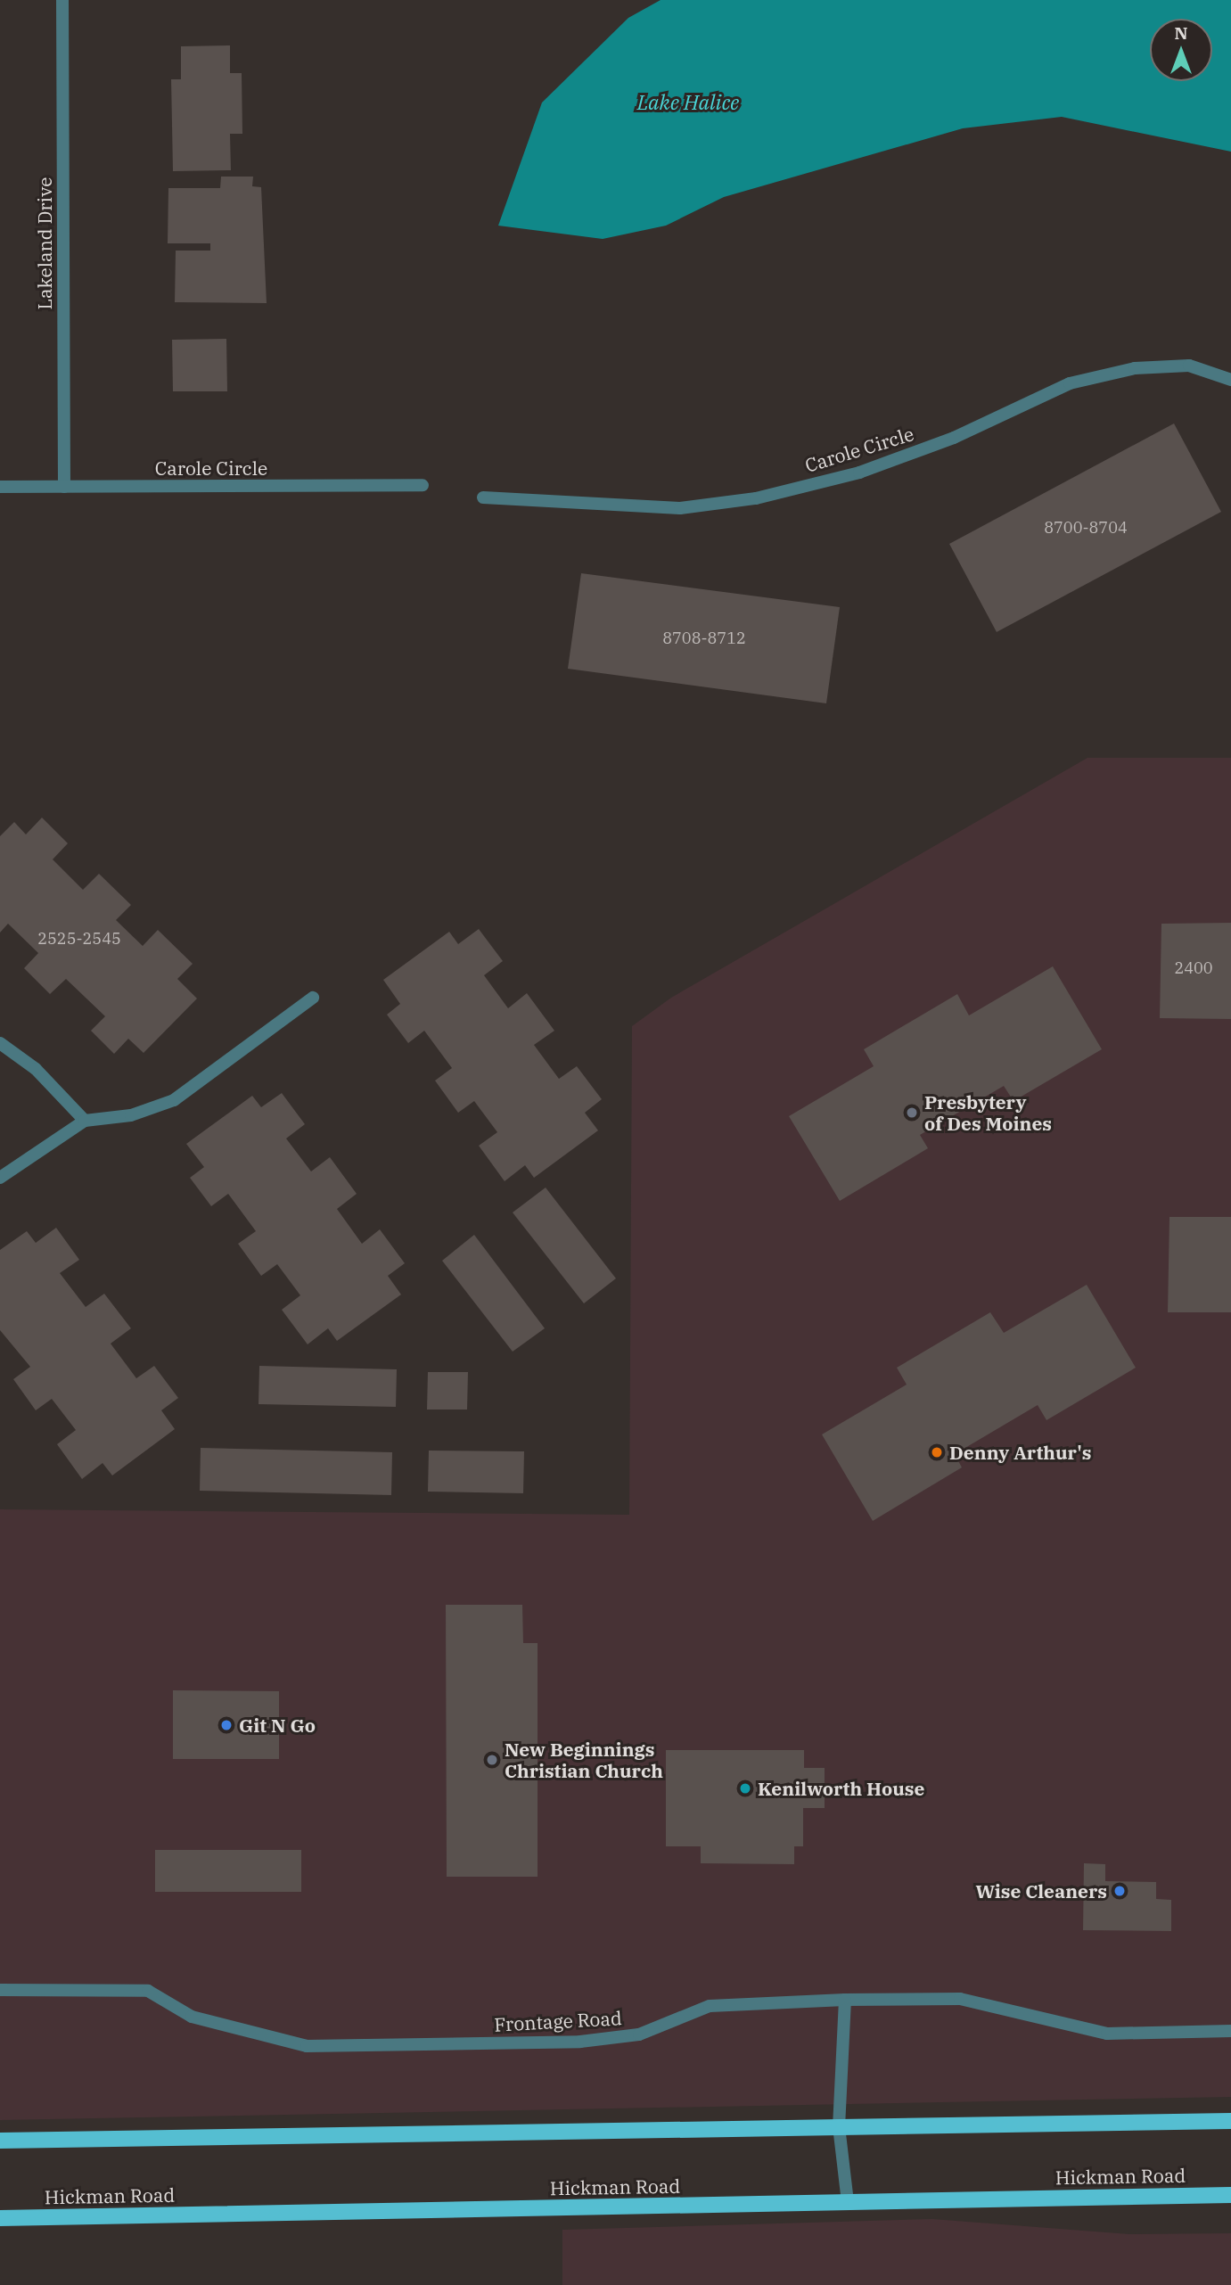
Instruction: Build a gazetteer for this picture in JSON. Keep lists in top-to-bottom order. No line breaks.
{"streets":{"main road":["Hickman Road"],"street":["Lakeland Drive","Carole Circle","Frontage Road"]},"crossings":[["Lakeland Drive","Carole Circle"]],"water":["Lake Halice"],"places":["Presbytery of Des Moines","Denny Arthur's","Git N Go","New Beginnings Christian Church","Kenilworth House","Wise Cleaners"],"house_numbers":["8700-8704","8708-8712","2525-2545","2400"],"north":"top"}
